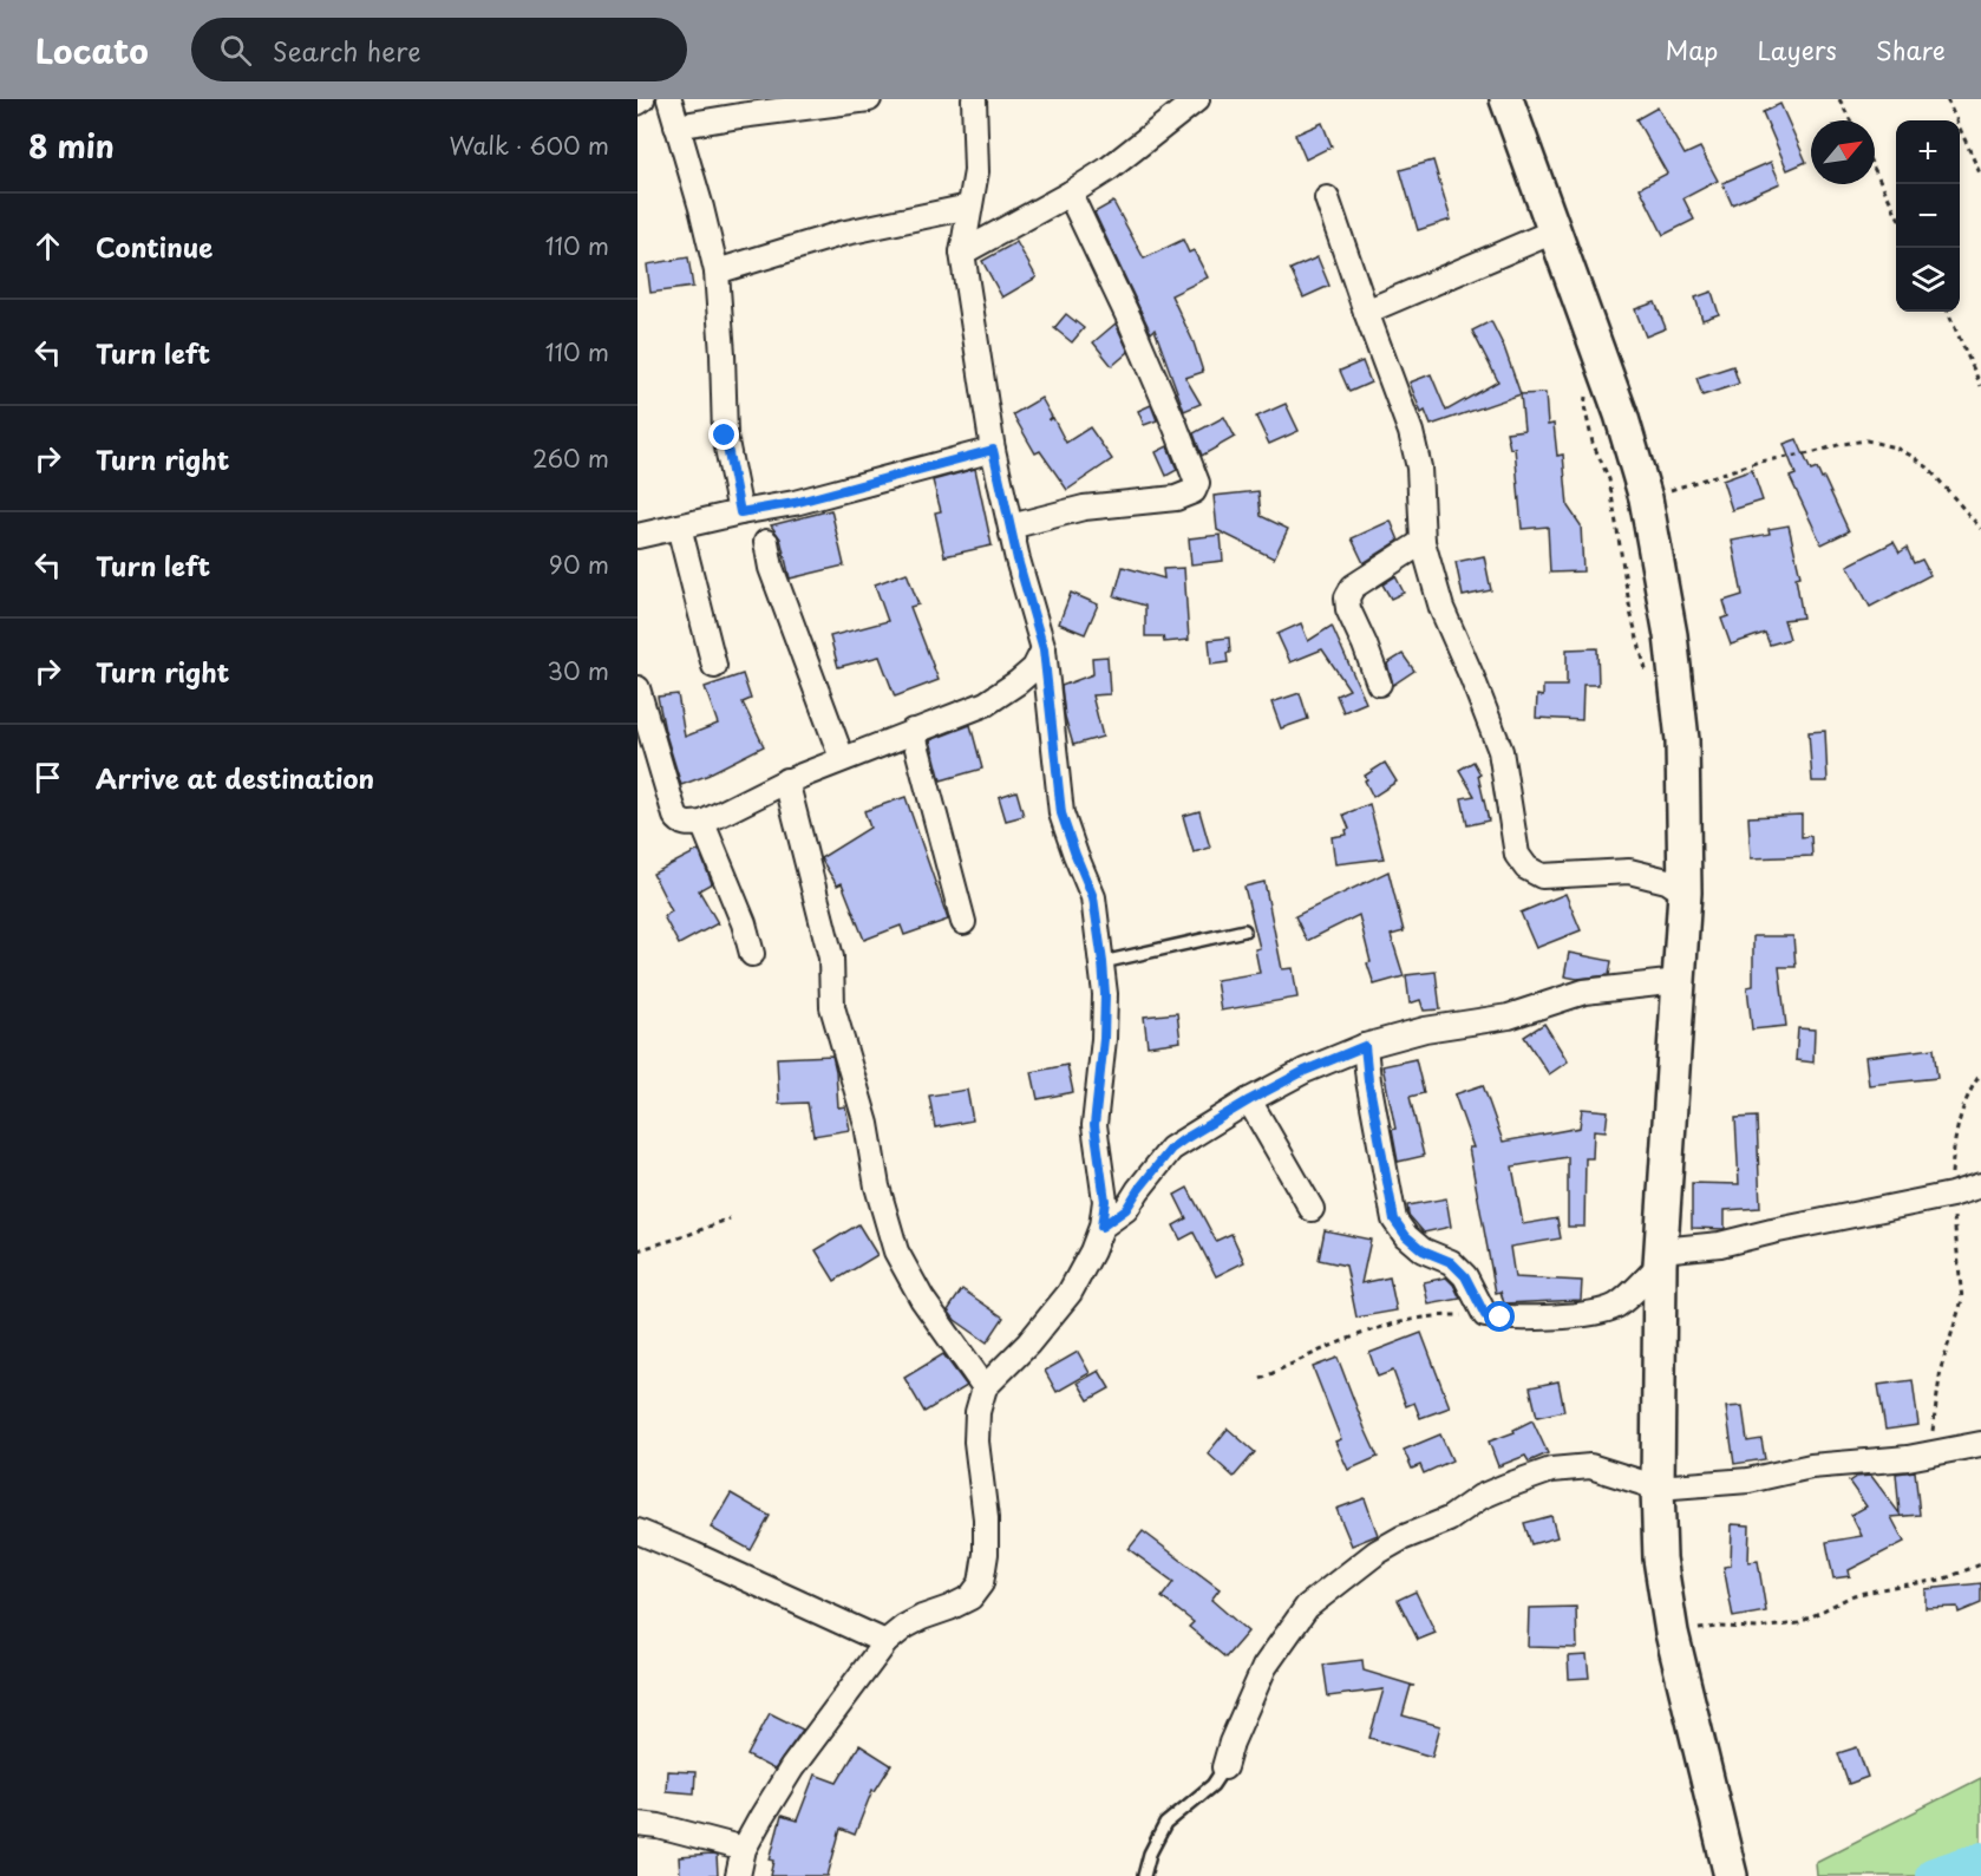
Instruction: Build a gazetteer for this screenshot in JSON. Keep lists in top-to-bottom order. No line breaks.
{"north":"top right","page":{"header":"Locato","search":"Search here","nav":["Map","Layers","Share"],"heading":["8 min","Walk · 600 m"],"map_buttons":["+","−"],"list":[["Continue","110 m"],["Turn left","110 m"],["Turn right","260 m"],["Turn left","90 m"],["Turn right","30 m"],"Arrive at destination"]}}
